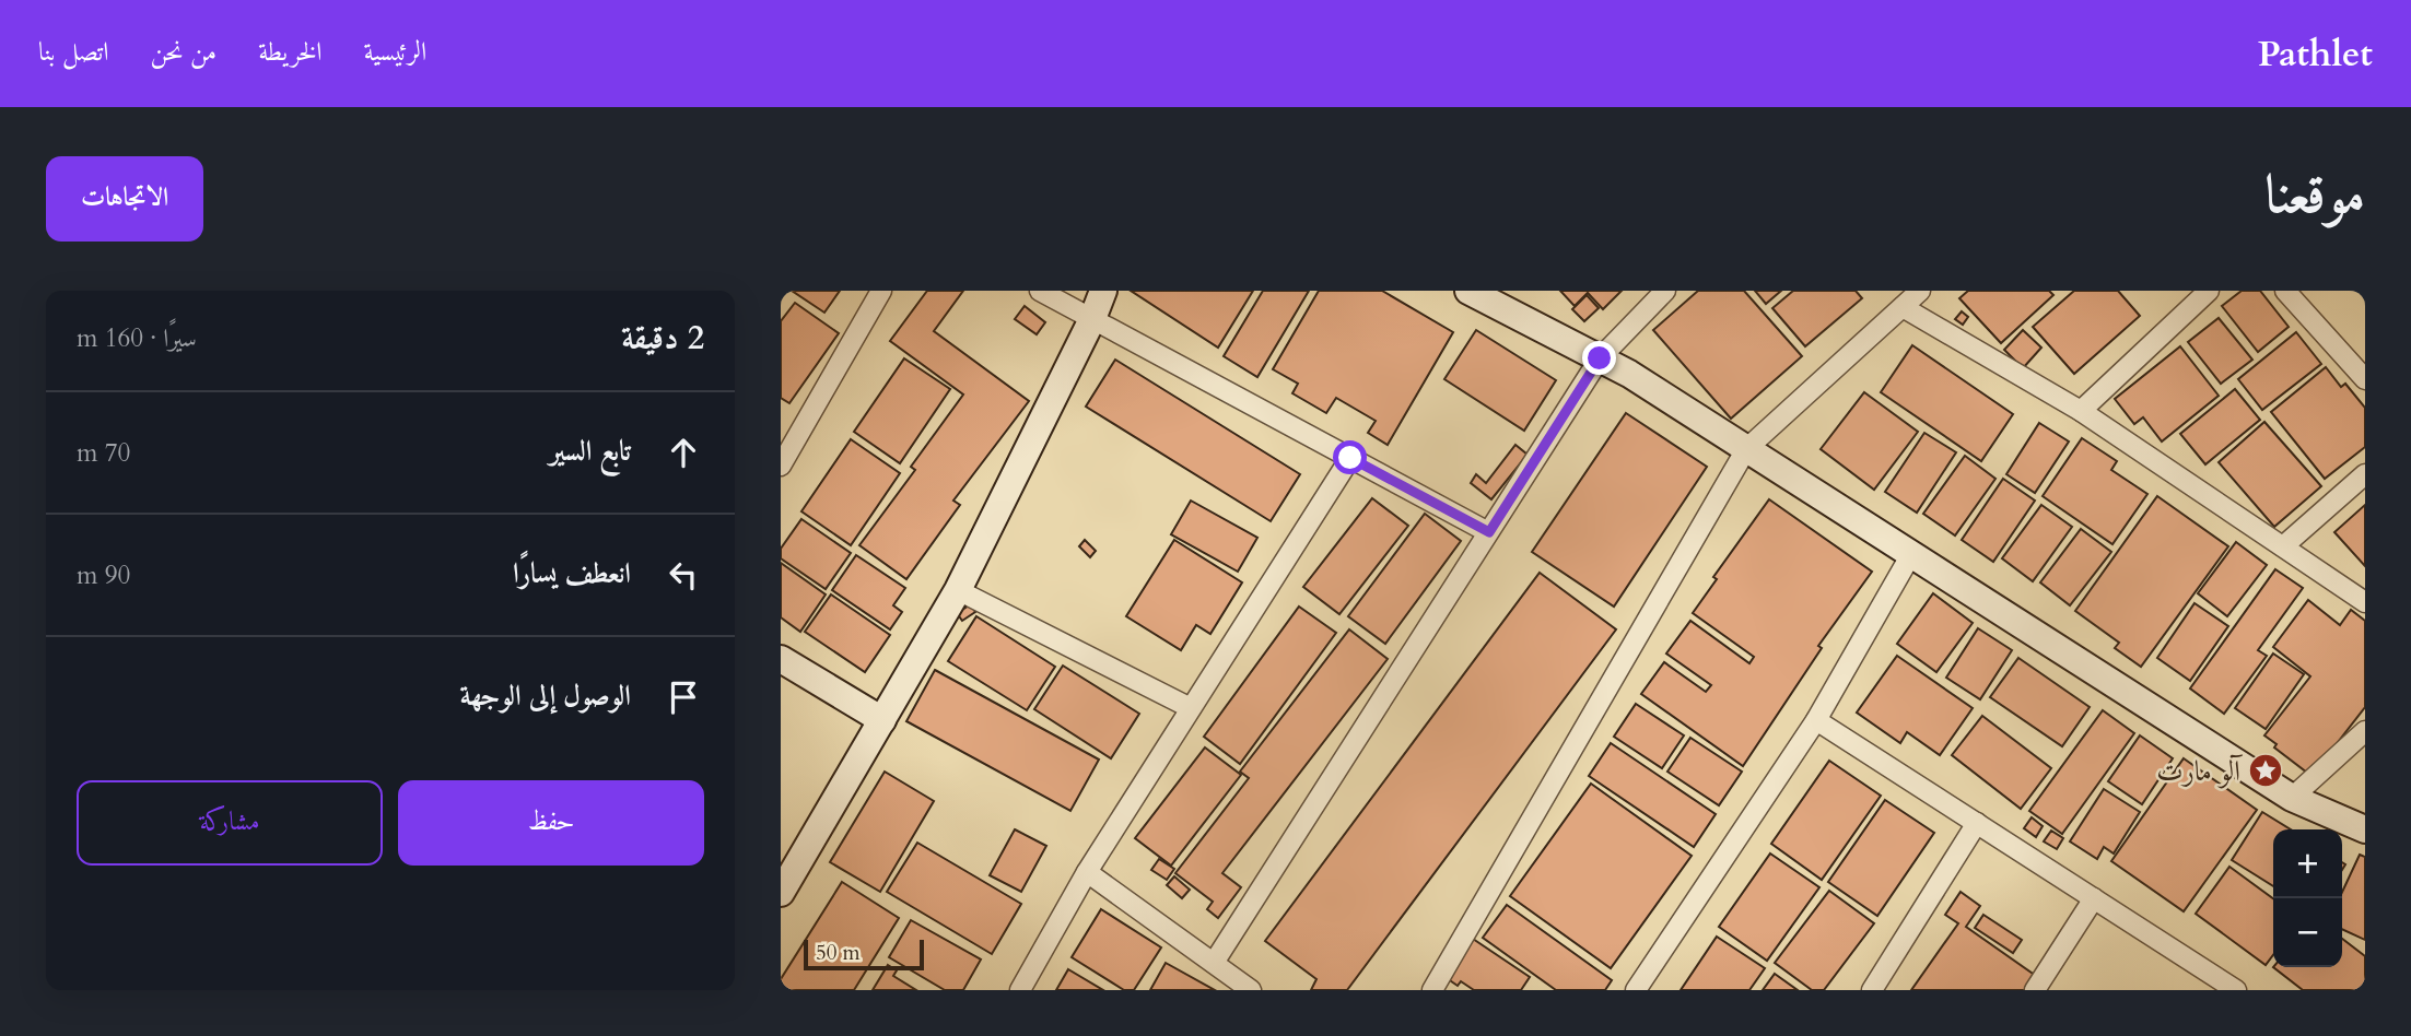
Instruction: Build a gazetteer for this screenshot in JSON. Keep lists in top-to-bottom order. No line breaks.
{"places":{"place":["آلو مارت"]},"scale_bar":"50 m","page":{"header":"Pathlet","nav":["الرئيسية","الخريطة","من نحن","اتصل بنا"],"title":"موقعنا","buttons":["الاتجاهات",["حفظ","مشاركة"]],"heading":["2 دقيقة","سيرًا · 160 m"],"list":[["تابع السير","70 m"],["انعطف يسارًا","90 m"],"الوصول إلى الوجهة"],"map_buttons":["+","−"],"scale":"50 m"}}
